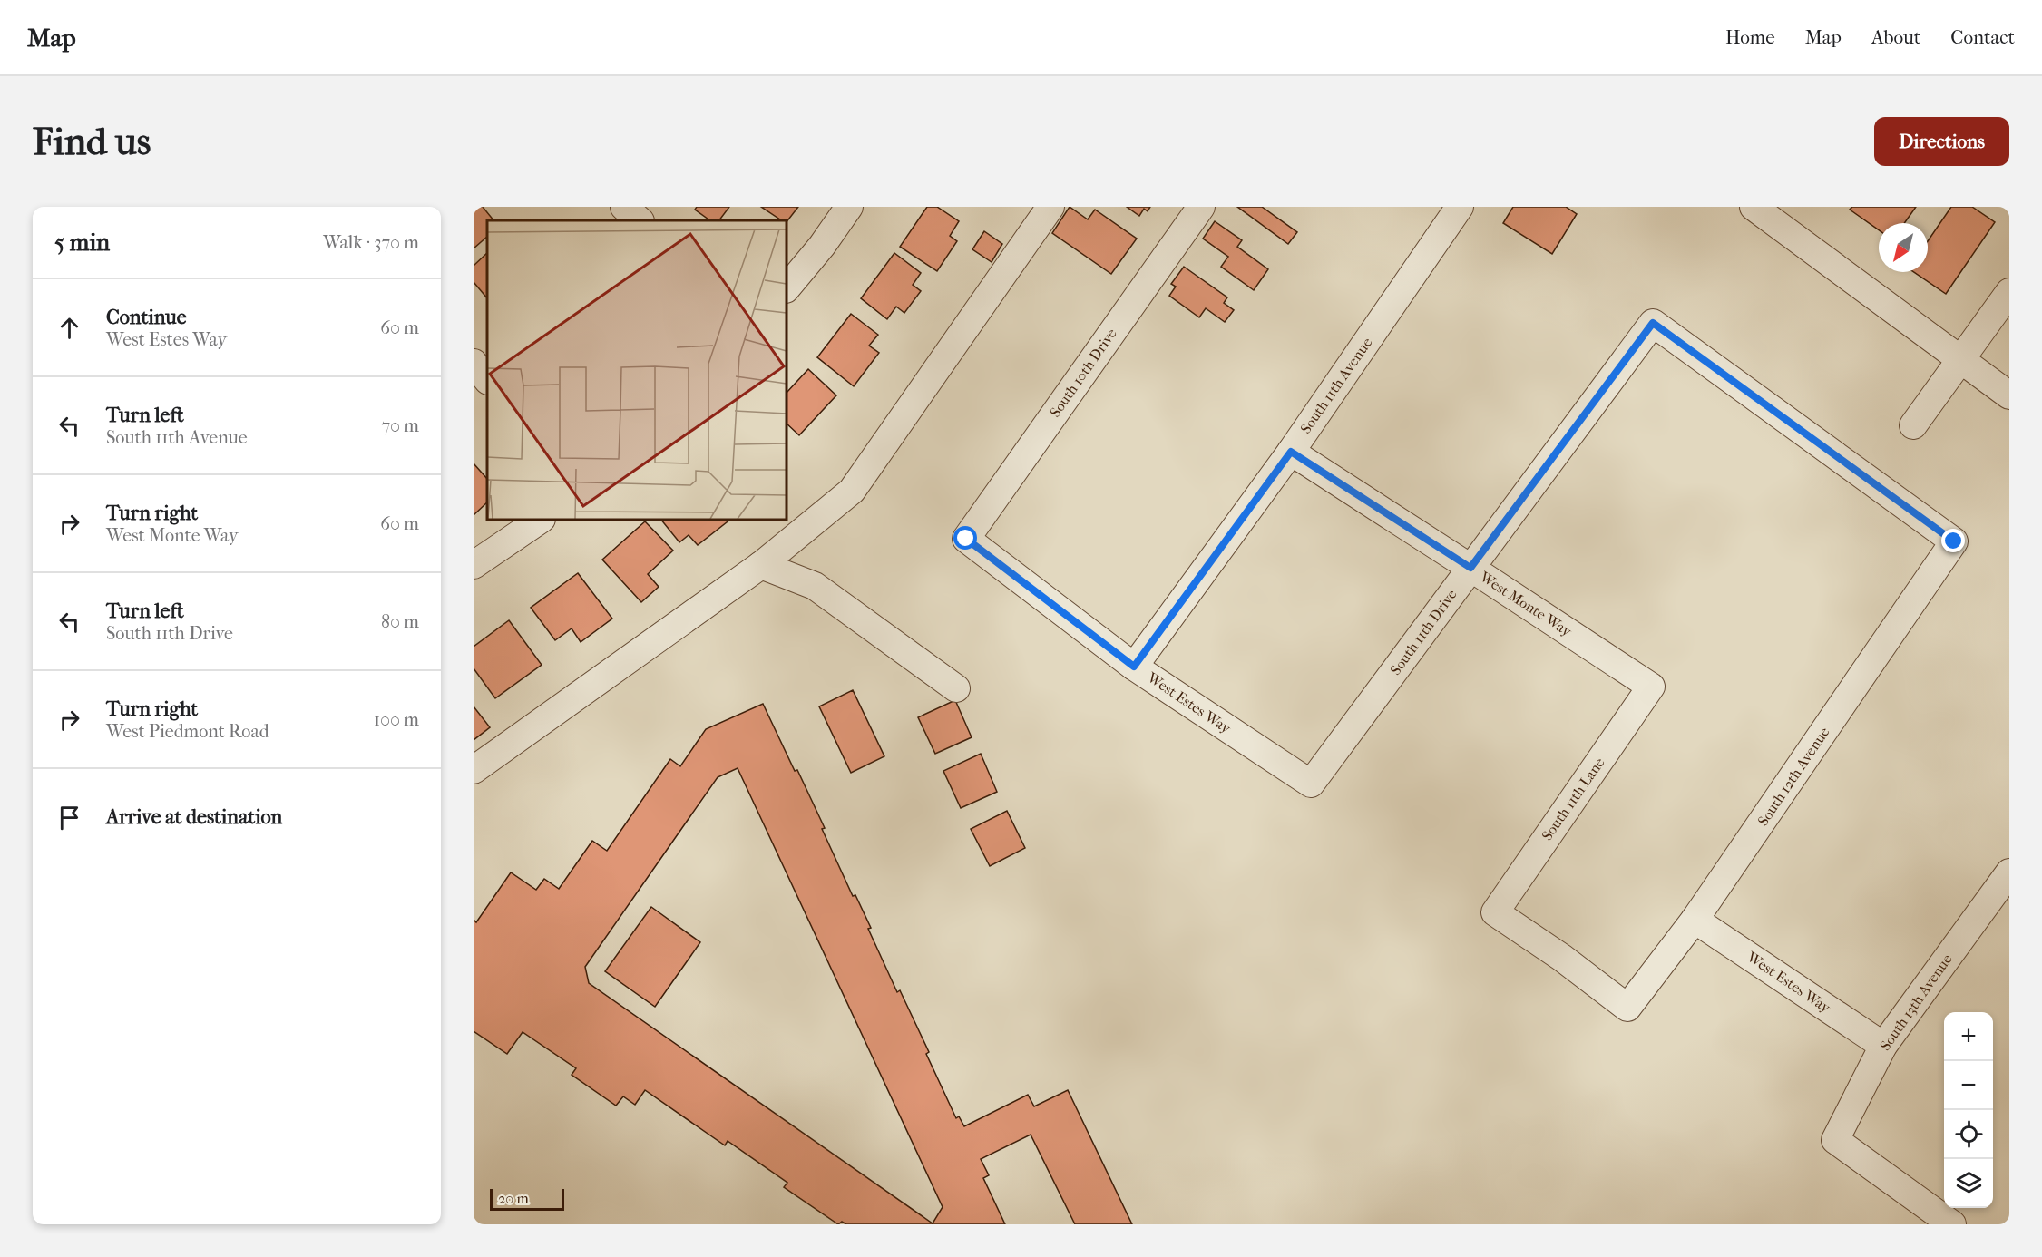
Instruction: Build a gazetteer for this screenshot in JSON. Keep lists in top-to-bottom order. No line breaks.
{"streets":{"street":["South 10th Drive","South 11th Avenue","West Monte Way","South 11th Drive","West Estes Way","South 12th Avenue","South 11th Lane","South 13th Avenue"]},"crossings":[["South 10th Drive","West Estes Way"],["South 11th Avenue","West Monte Way"],["South 11th Avenue","West Estes Way"],["West Monte Way","South 11th Drive"],["West Monte Way","South 11th Lane"],["South 11th Drive","West Estes Way"],["South 11th Drive","South 12th Avenue"],["West Estes Way","South 12th Avenue"],["West Estes Way","South 13th Avenue"],["South 12th Avenue","South 11th Lane"]],"scale_bar":"20 m","north":"bottom left","page":{"header":"Map","nav":["Home","Map","About","Contact"],"buttons":"Directions","title":"Find us","heading":["5 min","Walk · 370 m"],"list":[["Continue","West Estes Way","60 m"],["Turn left","South 11th Avenue","70 m"],["Turn right","West Monte Way","60 m"],["Turn left","South 11th Drive","80 m"],["Turn right","West Piedmont Road","100 m"],"Arrive at destination"],"map_buttons":["+","−"],"scale":"20 m"}}
